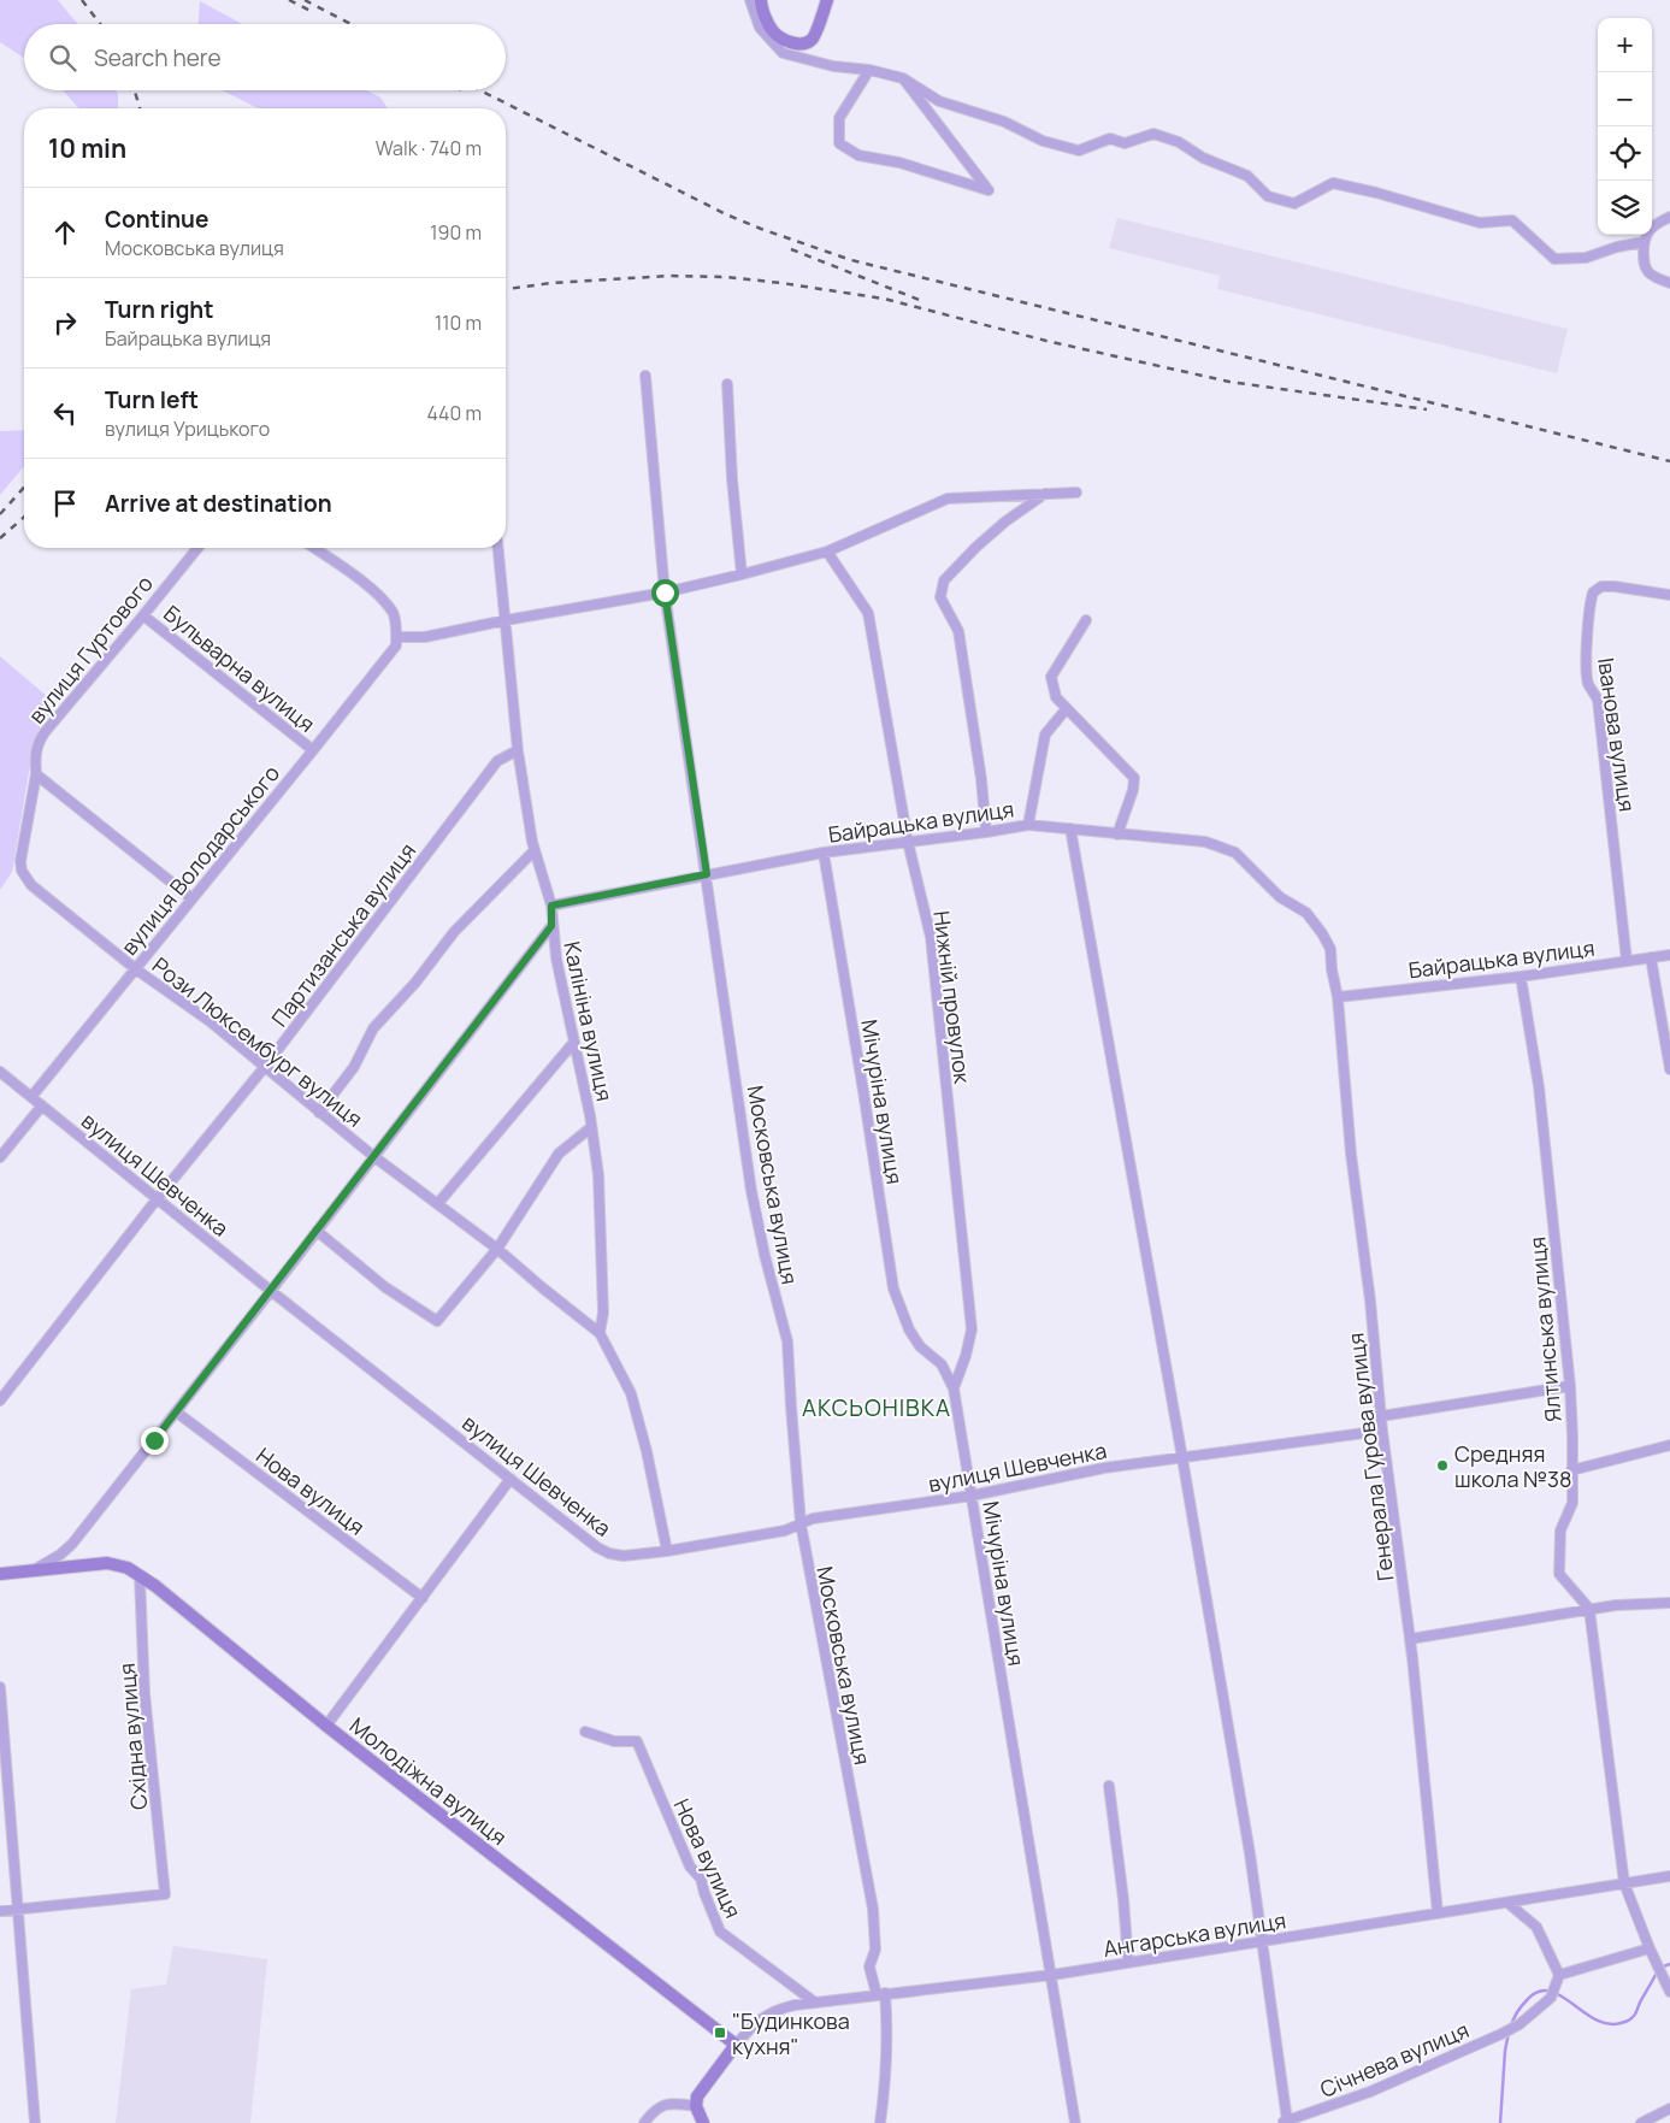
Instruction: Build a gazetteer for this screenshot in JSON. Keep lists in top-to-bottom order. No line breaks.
{"streets":{"street":["вулиця Гуртового","Бульварна вулиця","Іванова вулиця","Байрацька вулиця","вулиця Володарського","Партизанська вулиця","Нижній провулок","Калініна вулиця","Рози Люксембург вулиця","Мічуріна вулиця","вулиця Шевченка","Московська вулиця","Ялтинська вулиця","Генерала Гурова вулиця","Нова вулиця","Східна вулиця","Молодіжна вулиця","Ангарська вулиця","Січнева вулиця"]},"crossings":[["вулиця Гуртового","Бульварна вулиця"],["вулиця Гуртового","Рози Люксембург вулиця"],["Бульварна вулиця","вулиця Володарського"],["Іванова вулиця","Байрацька вулиця"],["Байрацька вулиця","Нижній провулок"],["Байрацька вулиця","Калініна вулиця"],["Байрацька вулиця","Мічуріна вулиця"],["Байрацька вулиця","Московська вулиця"],["Байрацька вулиця","Ялтинська вулиця"],["Байрацька вулиця","Генерала Гурова вулиця"],["вулиця Володарського","Рози Люксембург вулиця"],["вулиця Володарського","вулиця Шевченка"],["Партизанська вулиця","Калініна вулиця"],["Партизанська вулиця","Рози Люксембург вулиця"],["Партизанська вулиця","вулиця Шевченка"],["Нижній провулок","Мічуріна вулиця"],["Калініна вулиця","Рози Люксембург вулиця"],["Рози Люксембург вулиця","вулиця Шевченка"],["Мічуріна вулиця","вулиця Шевченка"],["Мічуріна вулиця","Ангарська вулиця"],["вулиця Шевченка","Московська вулиця"],["вулиця Шевченка","Генерала Гурова вулиця"],["Московська вулиця","Ангарська вулиця"],["Генерала Гурова вулиця","Ангарська вулиця"],["Нова вулиця","Ангарська вулиця"],["Східна вулиця","Молодіжна вулиця"],["Молодіжна вулиця","Ангарська вулиця"]],"districts":["АКСЬОНІВКА"],"places":{"other":["Средняя школа №38"],"transit":["\"Будинкова кухня\""]},"page":{"map_buttons":["+","−"],"search":"Search here","heading":["10 min","Walk · 740 m"],"list":[["Continue","Московська вулиця","190 m"],["Turn right","Байрацька вулиця","110 m"],["Turn left","вулиця Урицького","440 m"],"Arrive at destination"]}}
